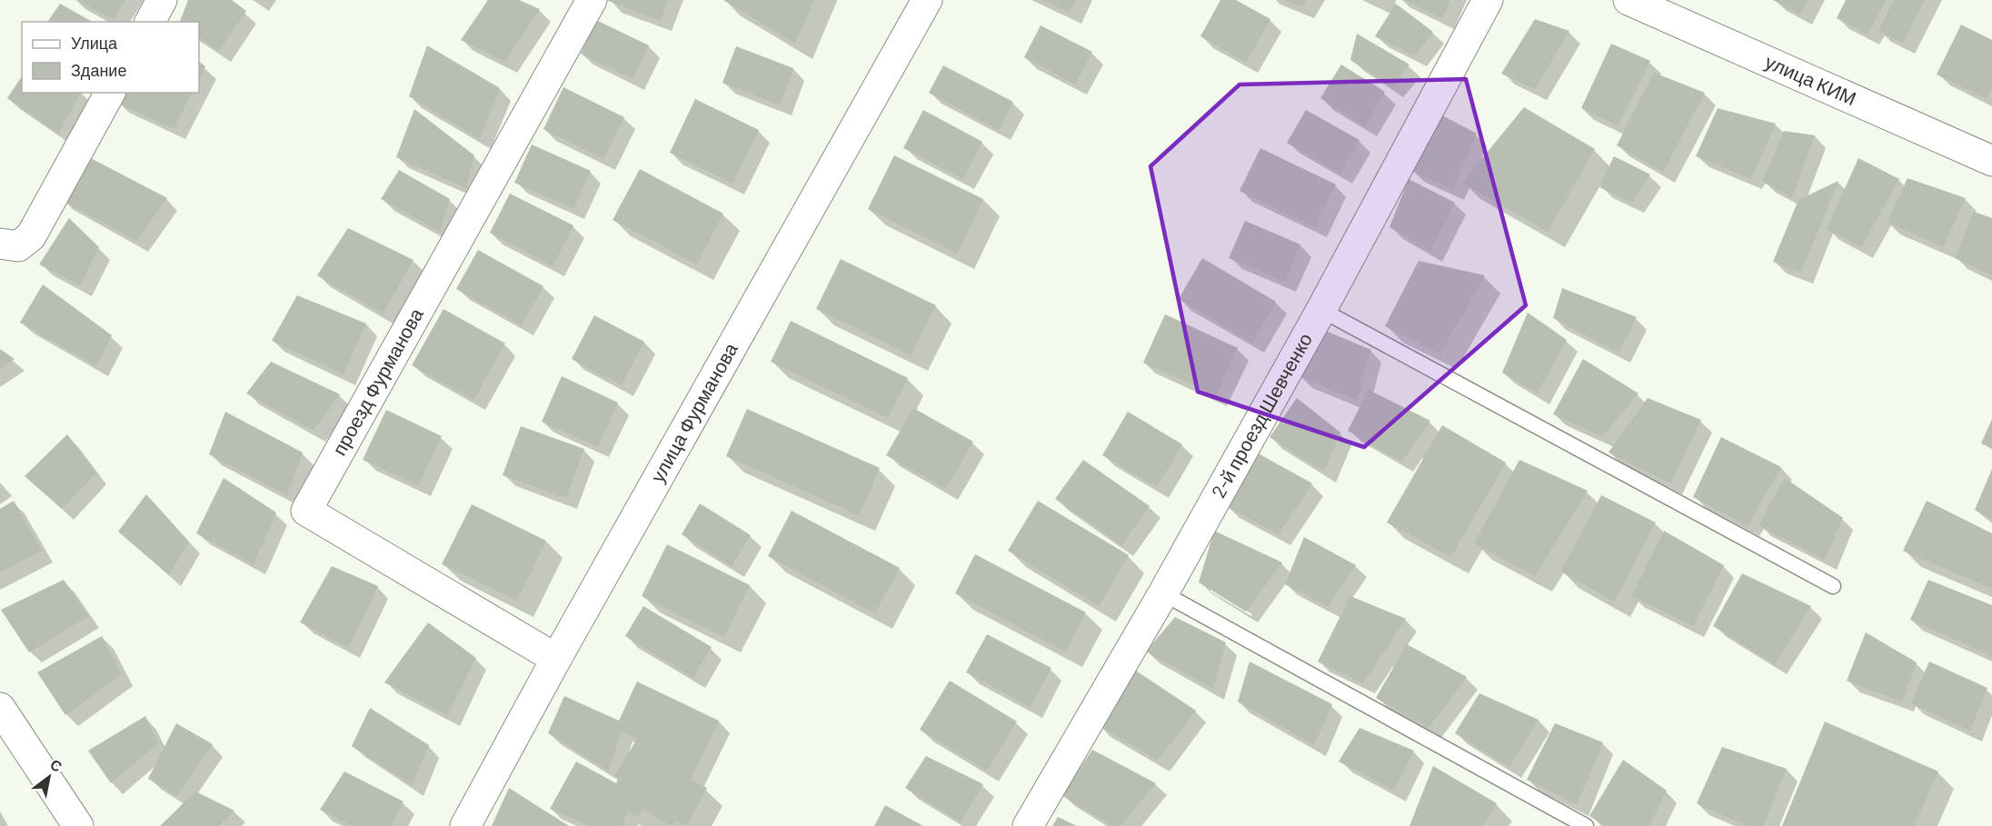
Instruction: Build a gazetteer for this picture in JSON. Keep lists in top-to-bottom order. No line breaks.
{"streets":{"street":["улица КИМ","проезд Фурманова","улица Фурманова","2-й проезд Шевченко"]},"crossings":[["проезд Фурманова","улица Фурманова"]],"legend":["Улица","Здание"],"north":"top right"}
